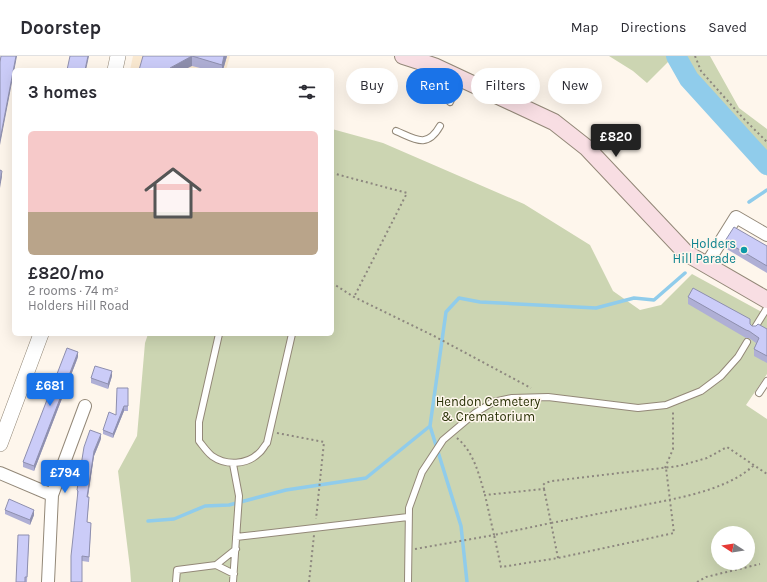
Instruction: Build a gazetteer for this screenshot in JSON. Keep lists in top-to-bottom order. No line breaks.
{"parks":["Hendon Cemetery & Crematorium"],"places":["Holders Hill Parade"],"north":"left","page":{"header":"Doorstep","nav":["Map","Directions","Saved"],"chip":["Buy","Rent","Filters","New"],"heading":"3 homes","list":[{"name":"£820/mo","note":"2 rooms · 74 m² · Holders Hill Road"}],"price":["£820","£681","£794"]}}
